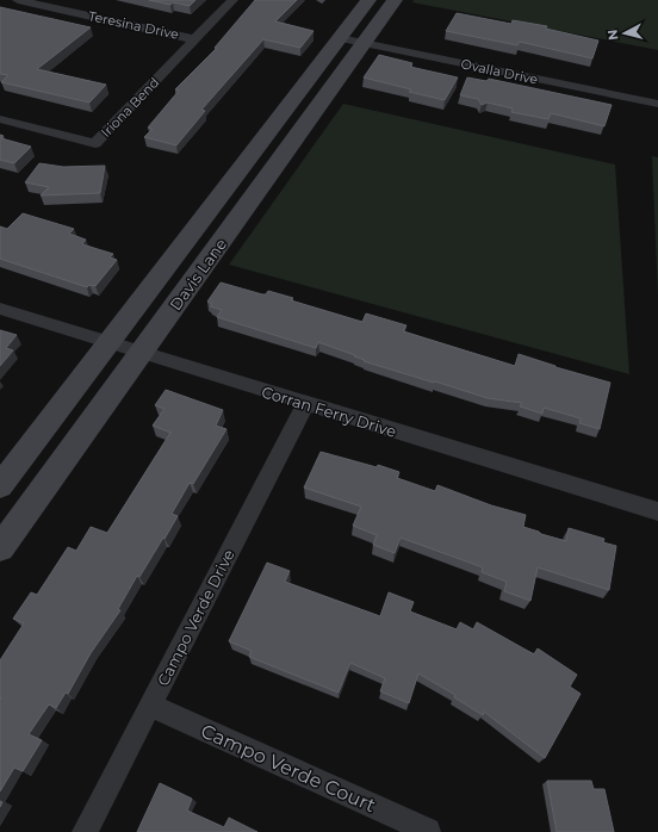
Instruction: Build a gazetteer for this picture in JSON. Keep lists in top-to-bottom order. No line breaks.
{"streets":{"main road":["Davis Lane"],"street":["Teresina Drive","Ovalla Drive","Iriona Bend","Corran Ferry Drive","Campo Verde Drive","Campo Verde Court"]},"crossings":[["Teresina Drive","Iriona Bend"],["Ovalla Drive","Davis Lane"],["Davis Lane","Corran Ferry Drive"],["Corran Ferry Drive","Campo Verde Drive"],["Campo Verde Drive","Campo Verde Court"]],"north":"left"}
